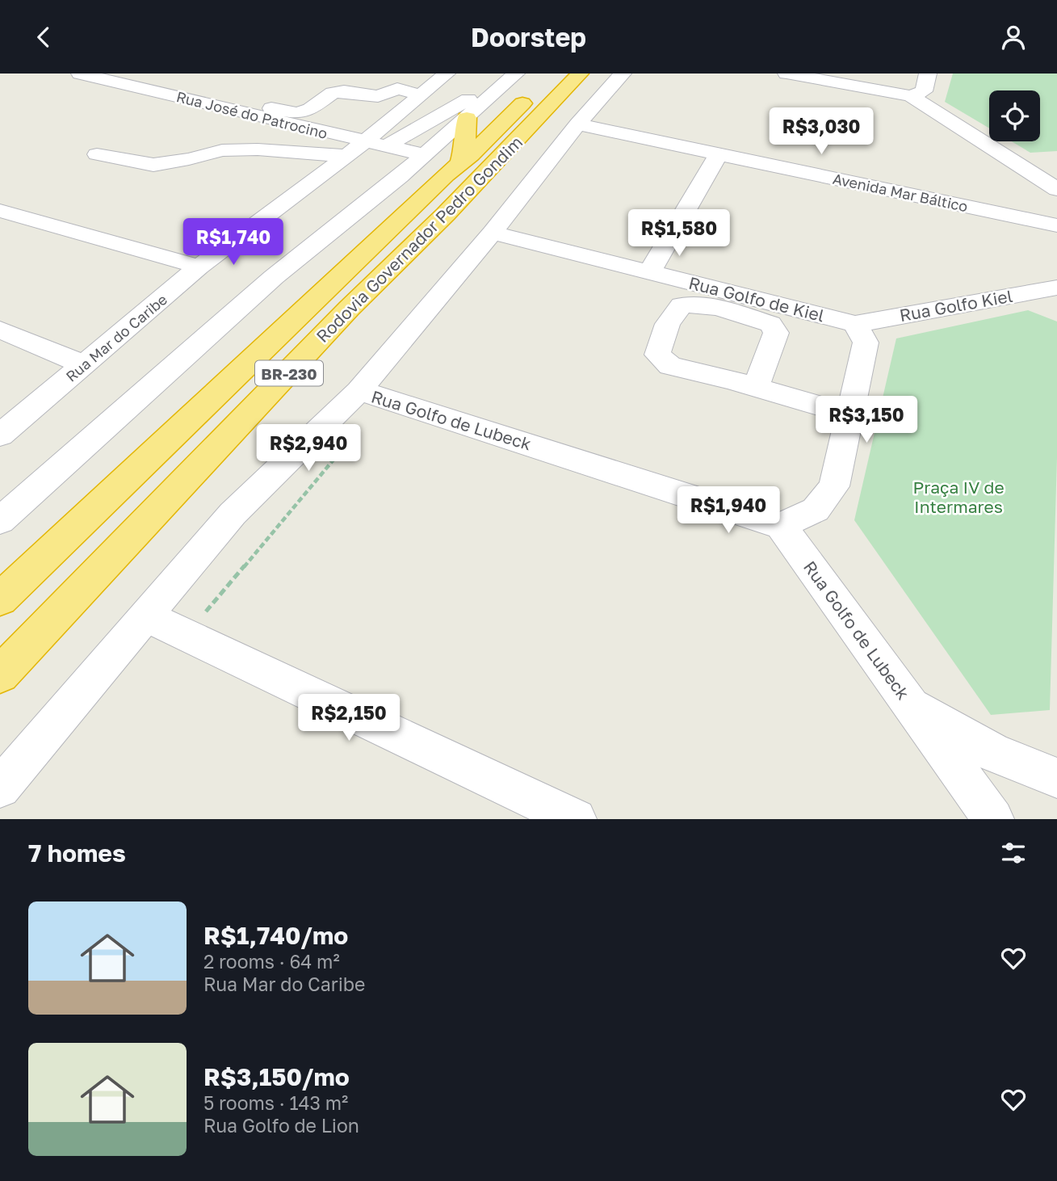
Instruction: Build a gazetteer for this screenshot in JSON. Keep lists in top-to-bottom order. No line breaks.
{"streets":{"highway":["Rodovia Governador Pedro Gondim","BR-230"],"street":["Rua José do Patrocino","Avenida Mar Báltico","Rua Golfo de Kiel","Rua Golfo Kiel","Rua Mar do Caribe","Rua Golfo de Lubeck"]},"crossings":[["Rua José do Patrocino","Rua Mar do Caribe"],["Rua Golfo de Kiel","Rua Golfo Kiel"]],"parks":["Praça IV de Intermares"],"page":{"header":"Doorstep","price":["R$3,030","R$1,580","R$1,740","R$3,150","R$2,940","R$1,940","R$2,150"],"heading":"7 homes","list":[{"name":"R$1,740/mo","note":"2 rooms · 64 m² · Rua Mar do Caribe"},{"name":"R$3,150/mo","note":"5 rooms · 143 m² · Rua Golfo de Lion"}]}}
